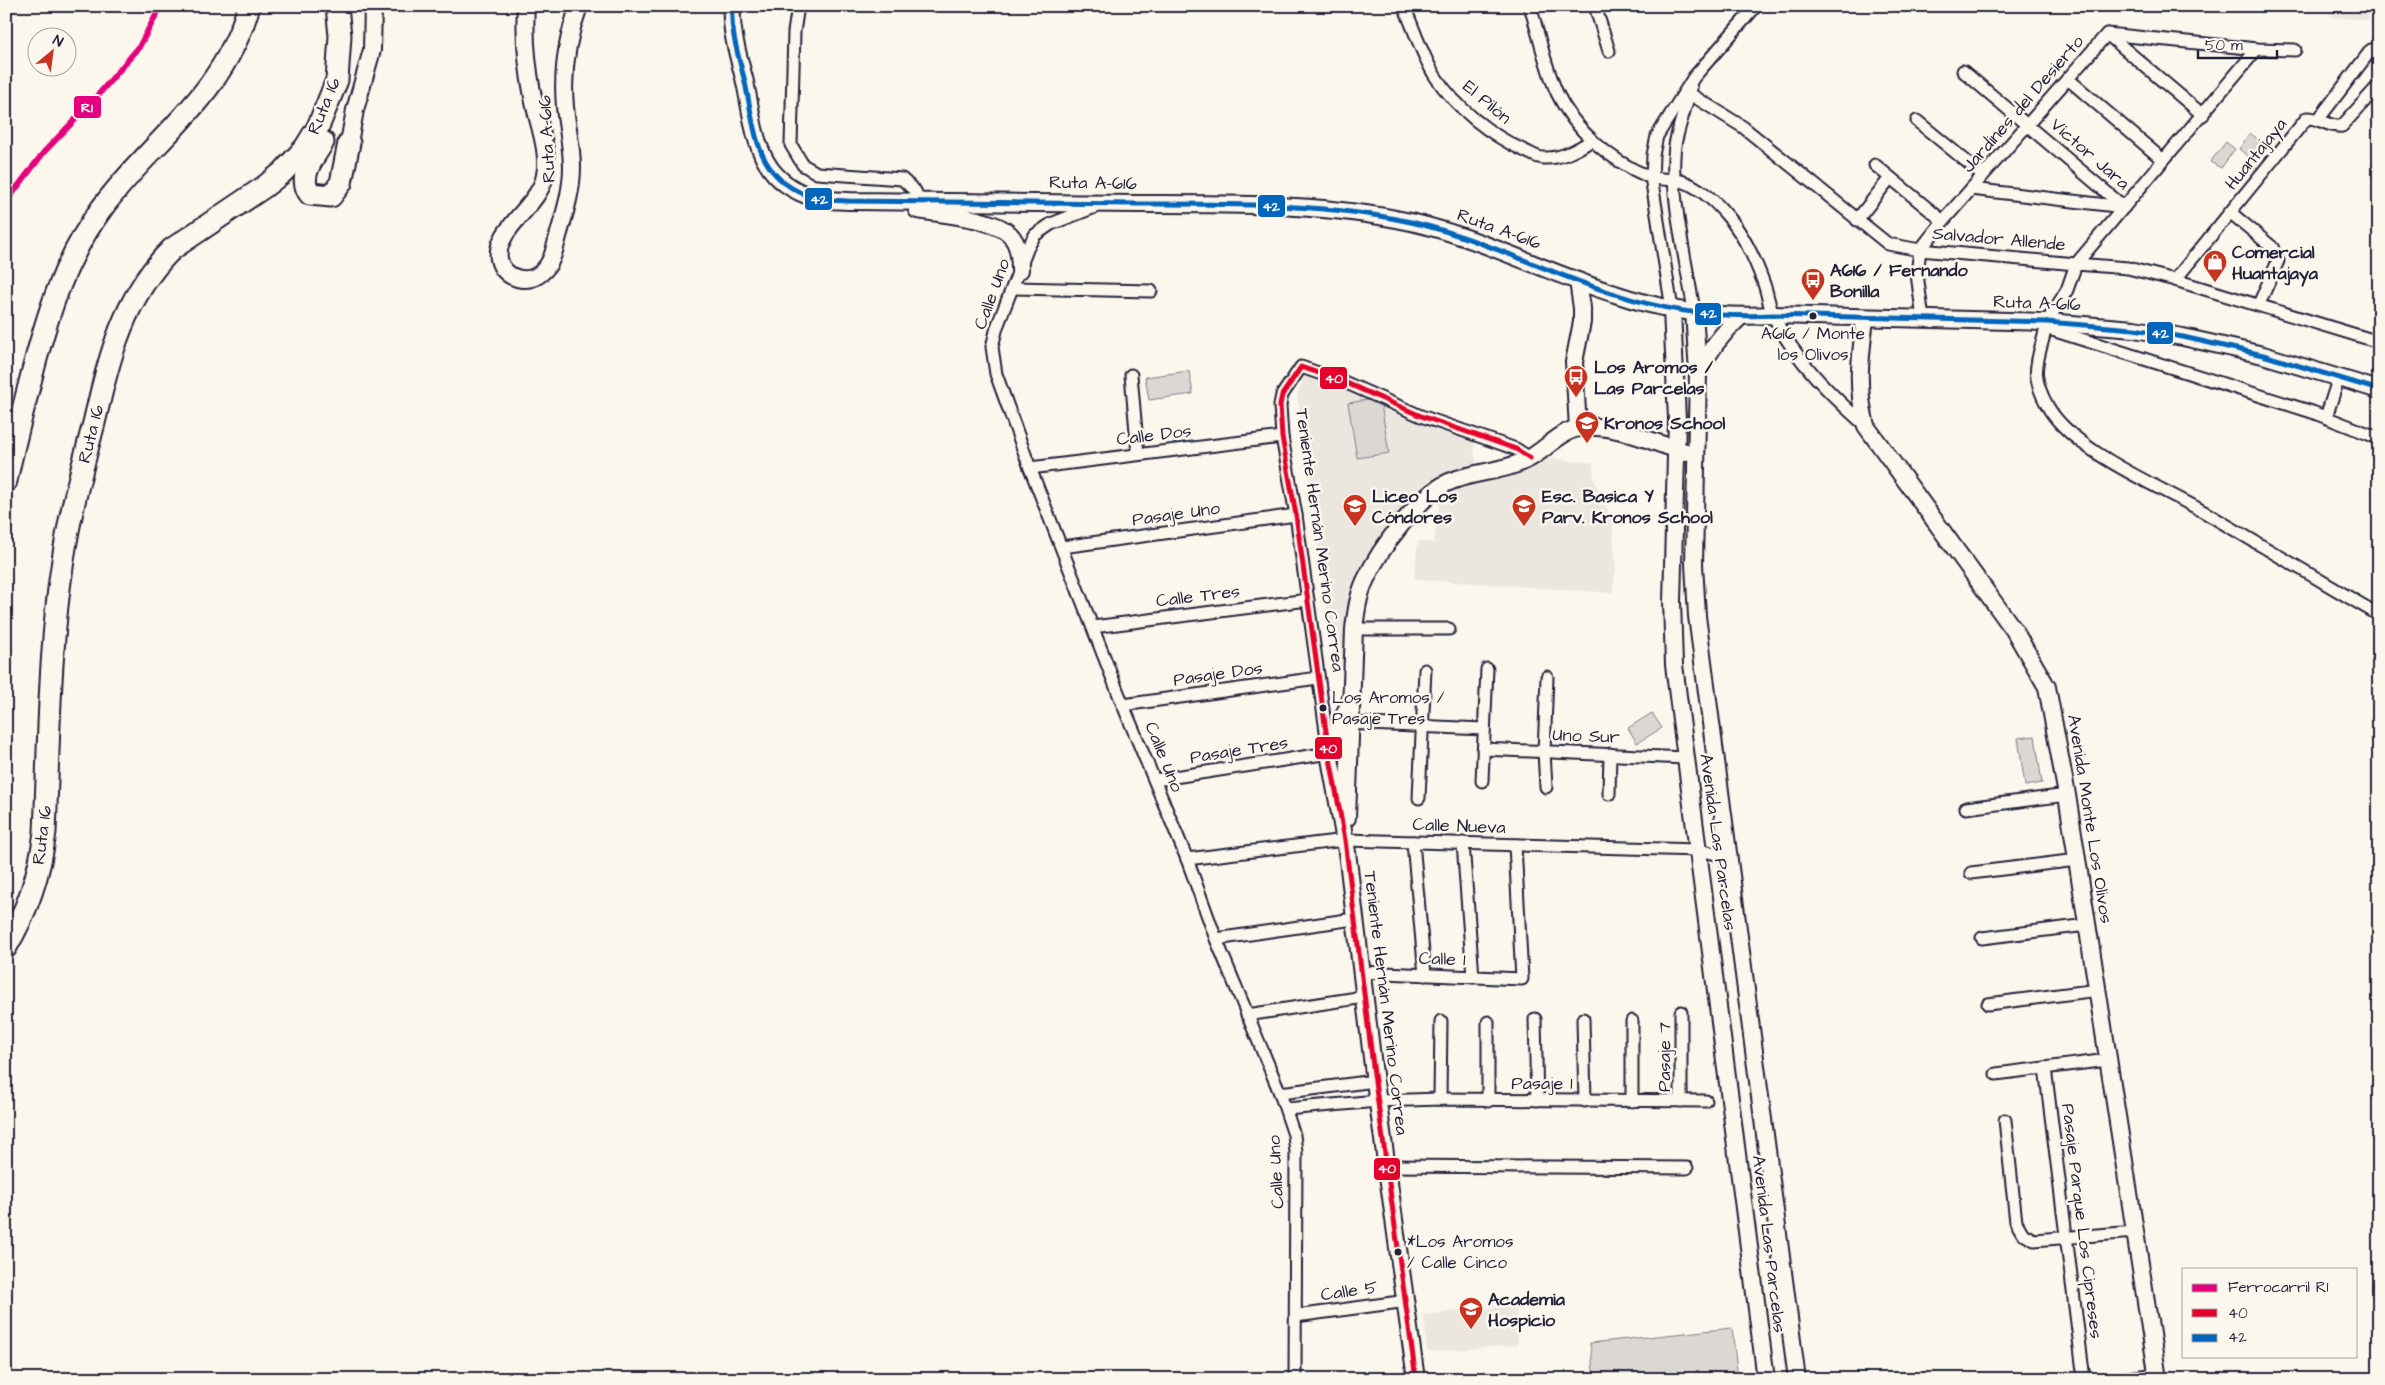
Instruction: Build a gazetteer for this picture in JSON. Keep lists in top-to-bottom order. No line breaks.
{"streets":{"highway":["Ruta 16"],"main road":["Ruta A-616","Teniente Hernán Merino Correa","Avenida Monte Los Olivos","Avenida Las Parcelas"],"street":["El Pilón","Jardines del Desierto","Víctor Jara","Huantajaya","Salvador Allende","Calle Uno","Calle Dos","Pasaje Uno","Calle Tres","Pasaje Dos","Uno Sur","Pasaje Tres","Calle Nueva","Calle 1","Pasaje 7","Pasaje 1","Pasaje Parque Los Cipreses","Calle 5"]},"crossings":[["Jardines del Desierto","Víctor Jara"],["Jardines del Desierto","Salvador Allende"],["Ruta A-616","Calle Uno"],["Ruta A-616","Avenida Monte Los Olivos"],["Ruta A-616","Avenida Las Parcelas"],["Víctor Jara","Salvador Allende"],["Calle Uno","Calle Dos"],["Calle Uno","Pasaje Uno"],["Calle Uno","Calle Tres"],["Calle Uno","Pasaje Dos"],["Calle Uno","Pasaje Tres"],["Calle Uno","Calle Nueva"],["Calle Uno","Pasaje 1"],["Calle Uno","Calle 5"],["Calle Dos","Teniente Hernán Merino Correa"],["Pasaje Uno","Teniente Hernán Merino Correa"],["Teniente Hernán Merino Correa","Calle Tres"],["Teniente Hernán Merino Correa","Pasaje Dos"],["Teniente Hernán Merino Correa","Pasaje Tres"],["Teniente Hernán Merino Correa","Calle Nueva"],["Teniente Hernán Merino Correa","Calle 1"],["Teniente Hernán Merino Correa","Pasaje 1"],["Teniente Hernán Merino Correa","Calle 5"],["Uno Sur","Avenida Las Parcelas"],["Calle Nueva","Avenida Las Parcelas"],["Calle Nueva","Calle 1"],["Pasaje 7","Pasaje 1"]],"places":{"shop":["Comercial Huantajaya"],"bus stop":["A616 / Fernando Bonilla","Los Aromos / Las Parcelas"],"other":["A616 / Monte los Olivos","Los Aromos / Pasaje Tres","*Los Aromos / Calle Cinco"],"school or university":["Kronos School","Liceo Los Cóndores","Esc. Basica Y Parv. Kronos School","Academia Hospicio"]},"lines":["rail line R1","transit line 42","transit line 40"],"legend":["Ferrocarril R1","40","42"],"scale_bar":"50 m","north":"top right"}
